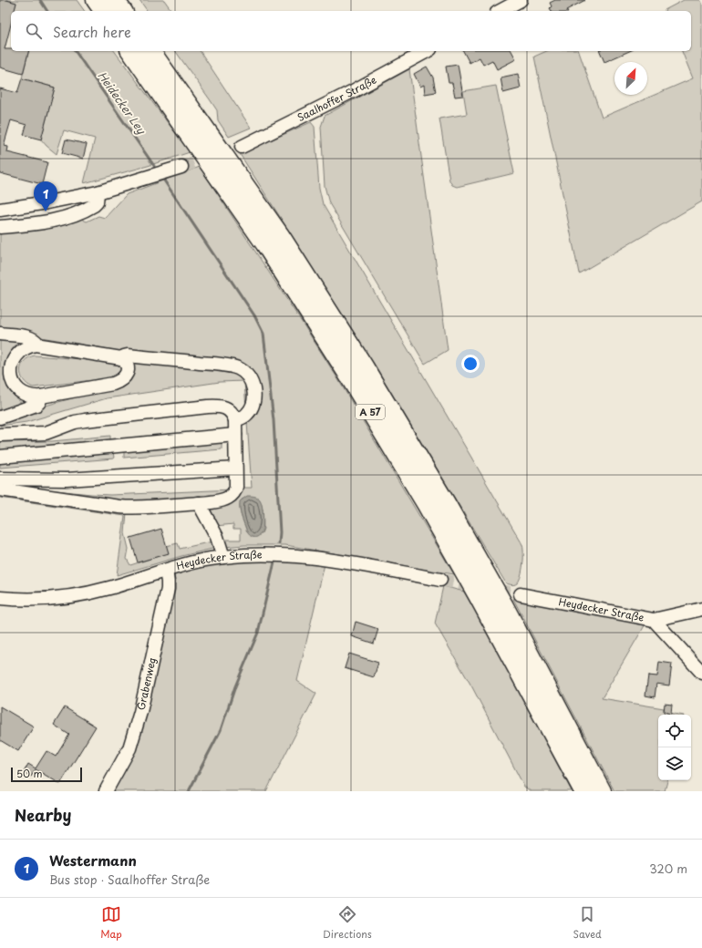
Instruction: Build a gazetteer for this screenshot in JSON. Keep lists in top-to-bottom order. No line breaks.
{"streets":{"highway":["A 57"],"street":["Saalhoffer Straße","Heydecker Straße","Grabenweg"]},"crossings":[["Heydecker Straße","Grabenweg"]],"water":["Heidecker Ley"],"scale_bar":"50 m","north":"top right","page":{"search":"Search here","pins":"1","scale":"50 m","heading":"Nearby","list":[{"mark":"1","name":"Westermann","note":"Bus stop · Saalhoffer Straße","value":"320 m"}],"nav":["Map","Directions","Saved"]}}
